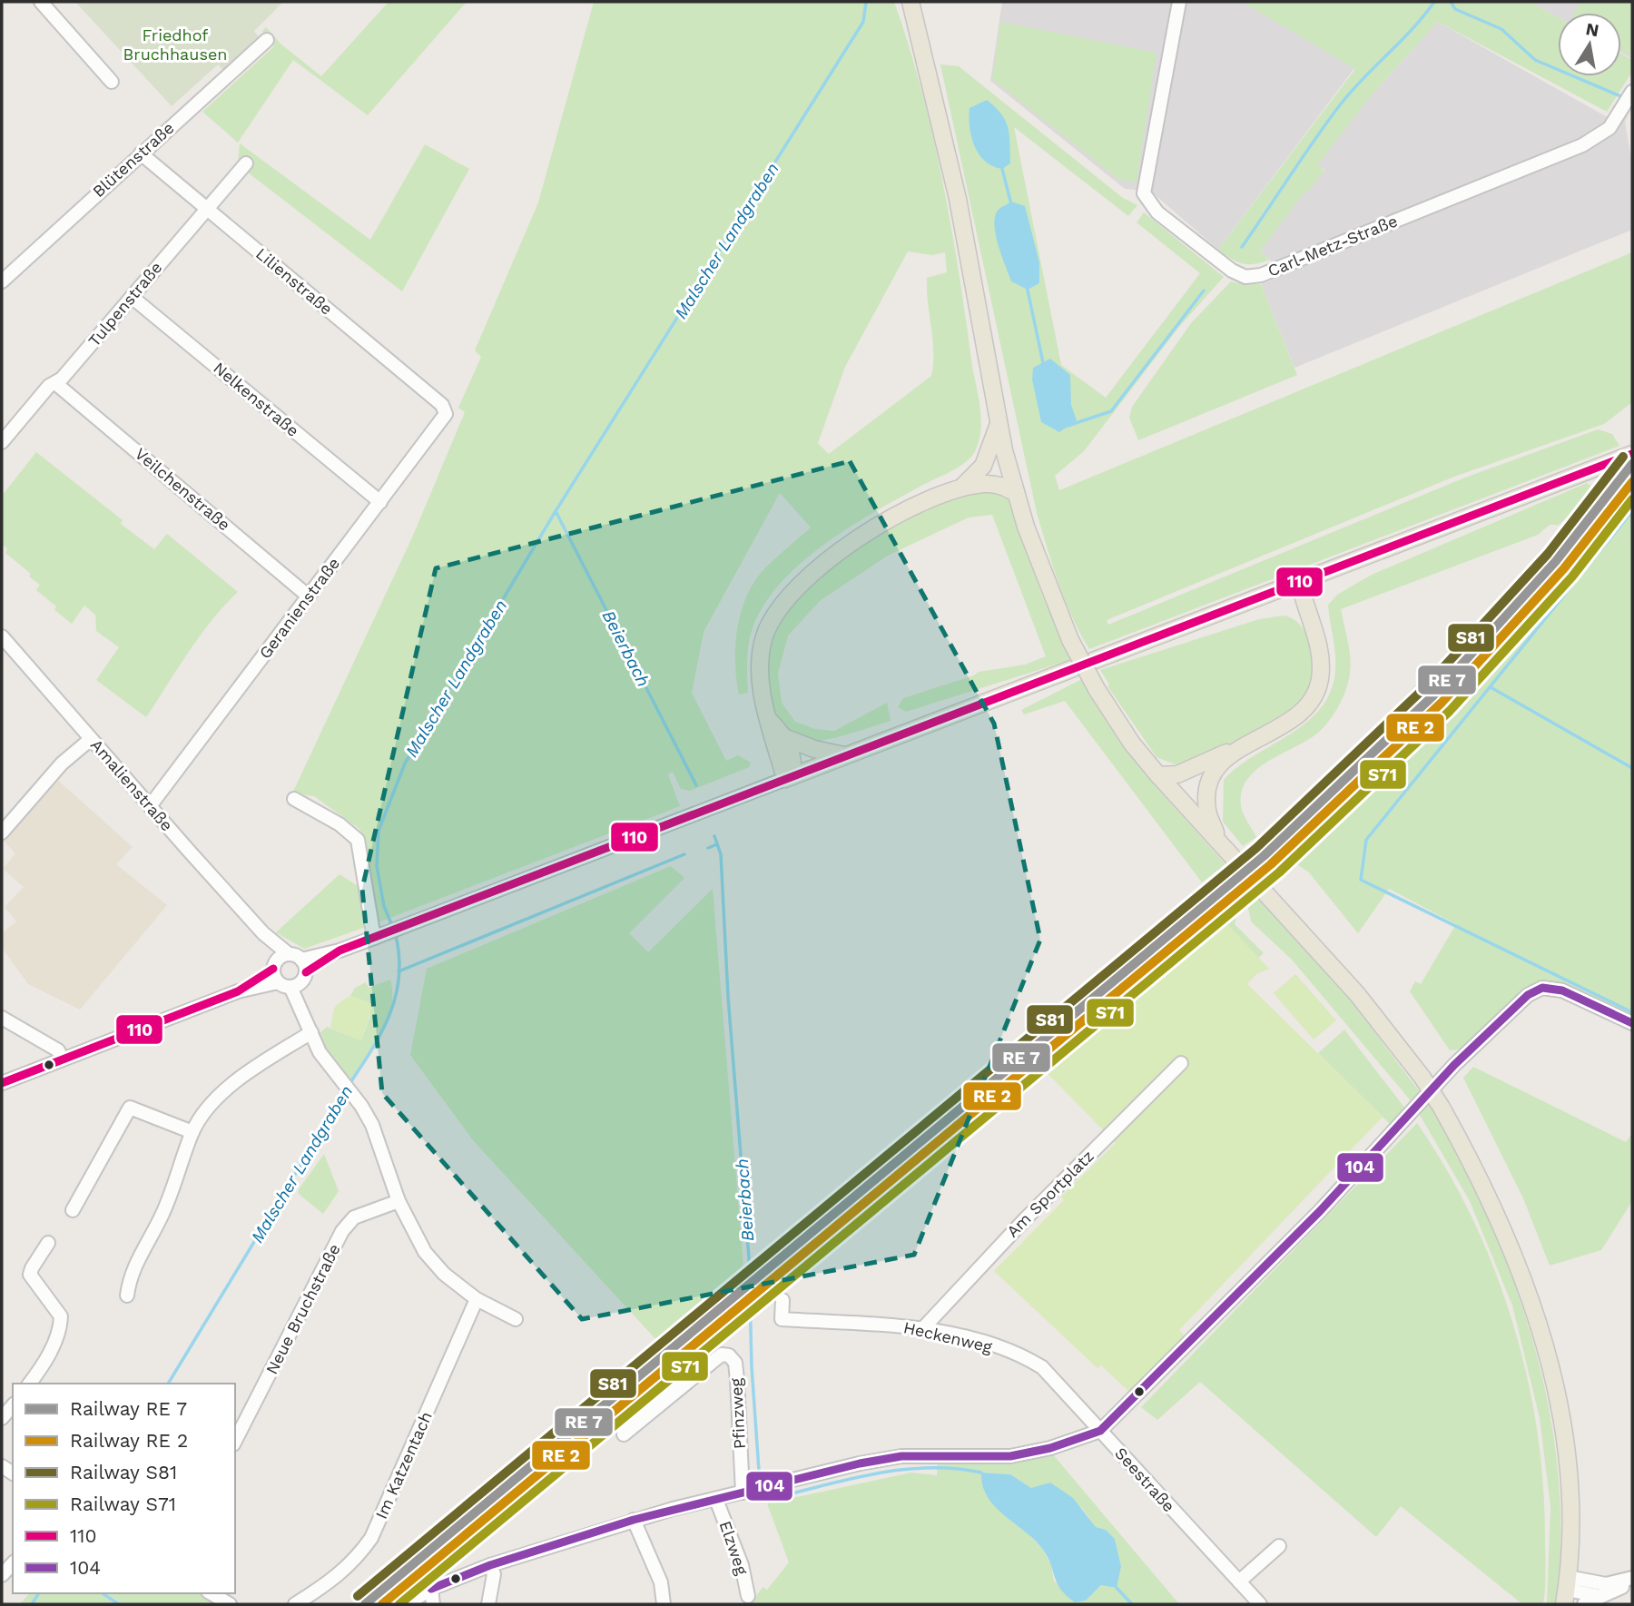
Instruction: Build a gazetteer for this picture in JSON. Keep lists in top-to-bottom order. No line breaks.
{"streets":{"street":["Blütenstraße","Carl-Metz-Straße","Lilienstraße","Tulpenstraße","Nelkenstraße","Veilchenstraße","Geranienstraße","Amalienstraße","Am Sportplatz","Neue Bruchstraße","Heckenweg","Pfinzweg","Im Katzentach","Seestraße","Elzweg"]},"crossings":[["Blütenstraße","Lilienstraße"],["Lilienstraße","Tulpenstraße"],["Lilienstraße","Geranienstraße"],["Tulpenstraße","Nelkenstraße"],["Tulpenstraße","Veilchenstraße"],["Nelkenstraße","Geranienstraße"],["Veilchenstraße","Geranienstraße"],["Geranienstraße","Amalienstraße"],["Am Sportplatz","Heckenweg"],["Heckenweg","Seestraße"]],"water":["Malscher Landgraben","Beierbach"],"parks":["Friedhof Bruchhausen"],"lines":["transit line 110","rail line S81","rail line S71","transit line 104"],"legend":["Railway RE 7","Railway RE 2","Railway S81","Railway S71","110","104"],"north":"top"}
